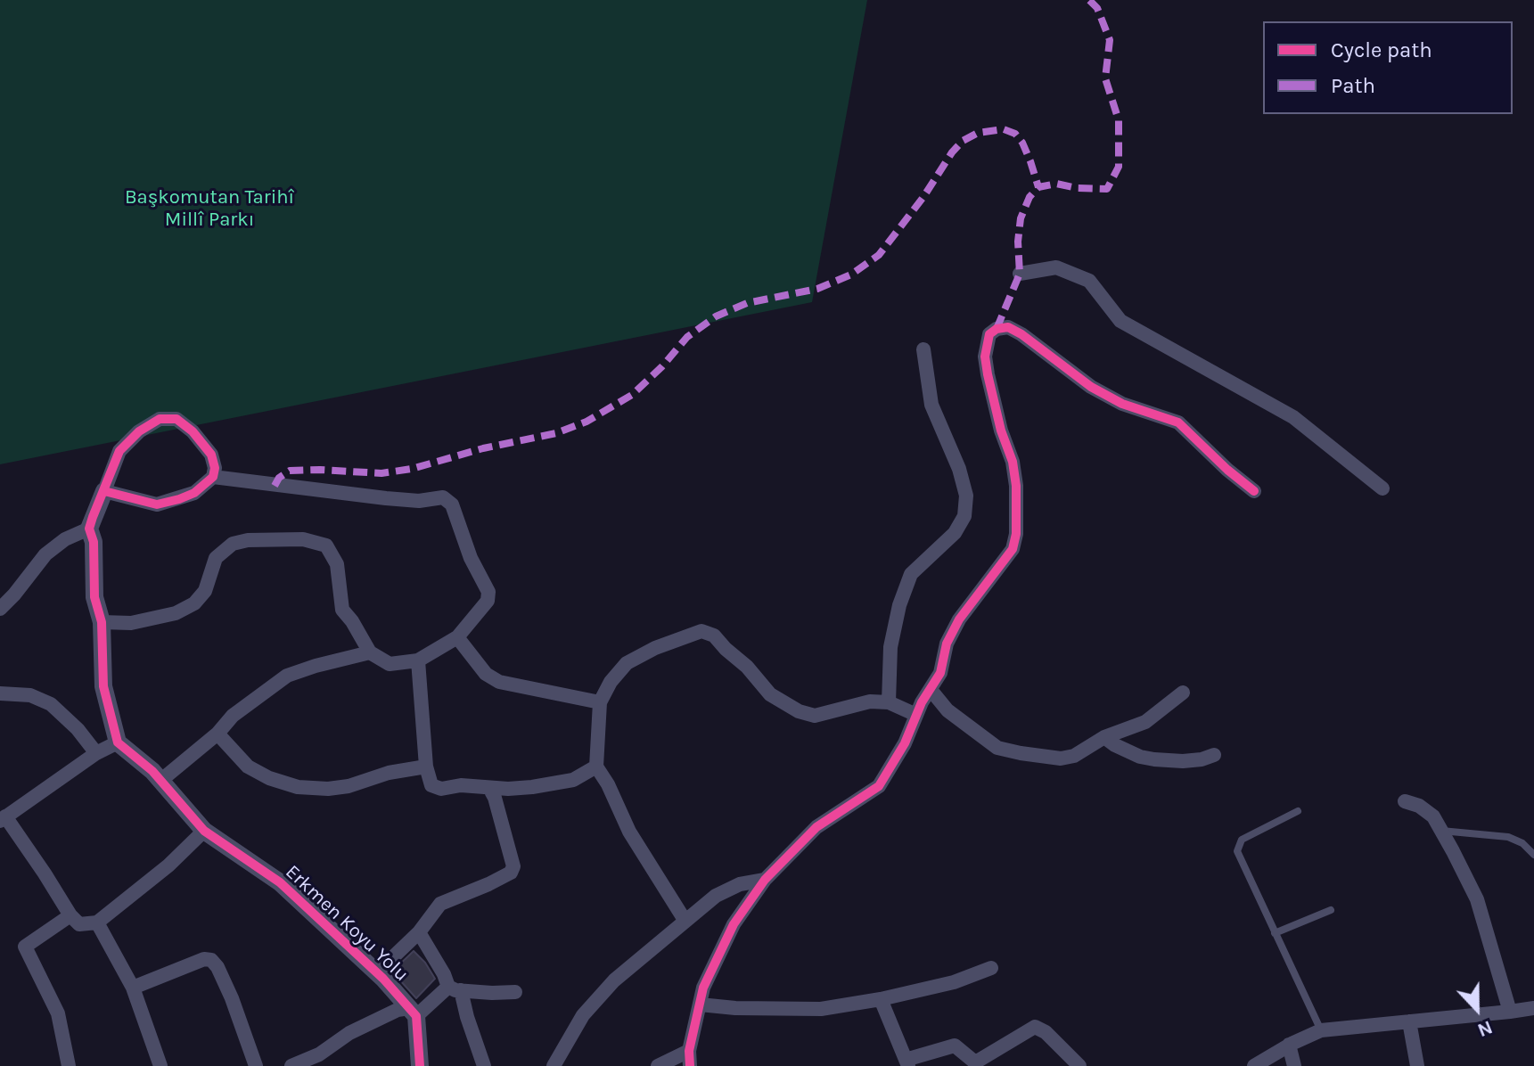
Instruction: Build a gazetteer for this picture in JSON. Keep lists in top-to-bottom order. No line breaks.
{"streets":{"street":["Erkmen Koyu Yolu"]},"parks":["Başkomutan Tarihî Millî Parkı"],"legend":["Cycle path","Path"],"north":"bottom"}
